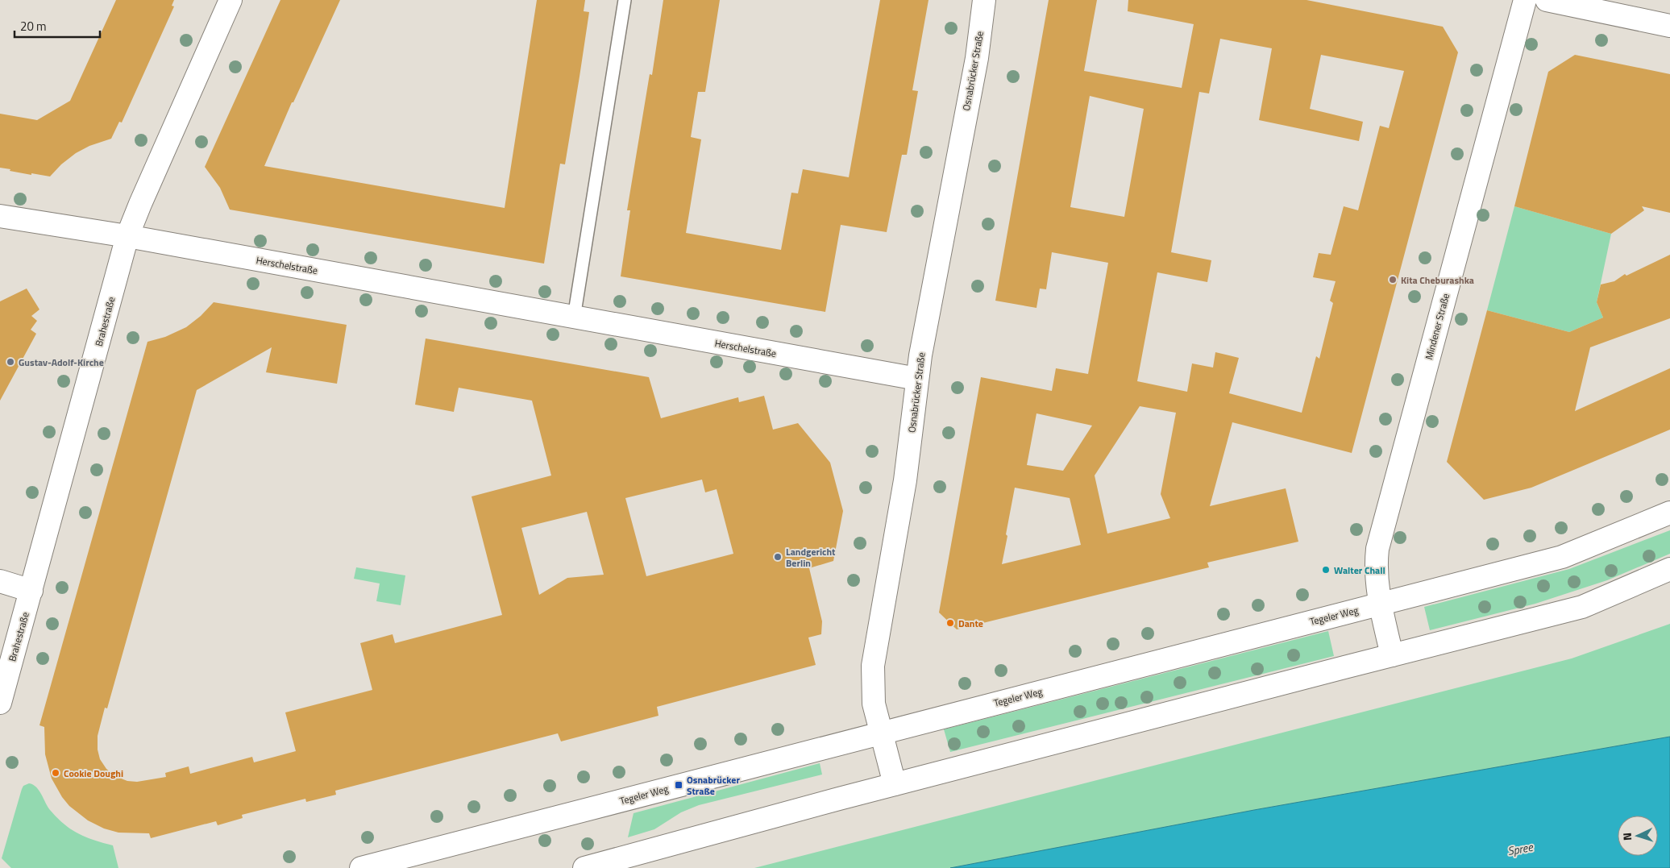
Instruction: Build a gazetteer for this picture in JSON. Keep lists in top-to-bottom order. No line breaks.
{"streets":{"street":["Osnabrücker Straße","Herschelstraße","Brahestraße","Mindener Straße","Tegeler Weg"]},"crossings":[["Osnabrücker Straße","Herschelstraße"],["Osnabrücker Straße","Tegeler Weg"],["Herschelstraße","Brahestraße"],["Mindener Straße","Tegeler Weg"]],"water":["Spree"],"places":{"other":["Kita Cheburashka","Gustav-Adolf-Kirche","Landgericht Berlin","Walter Chall","Dante","Cookie Doughi"],"transit":["Osnabrücker Straße"]},"scale_bar":"20 m","north":"left"}
